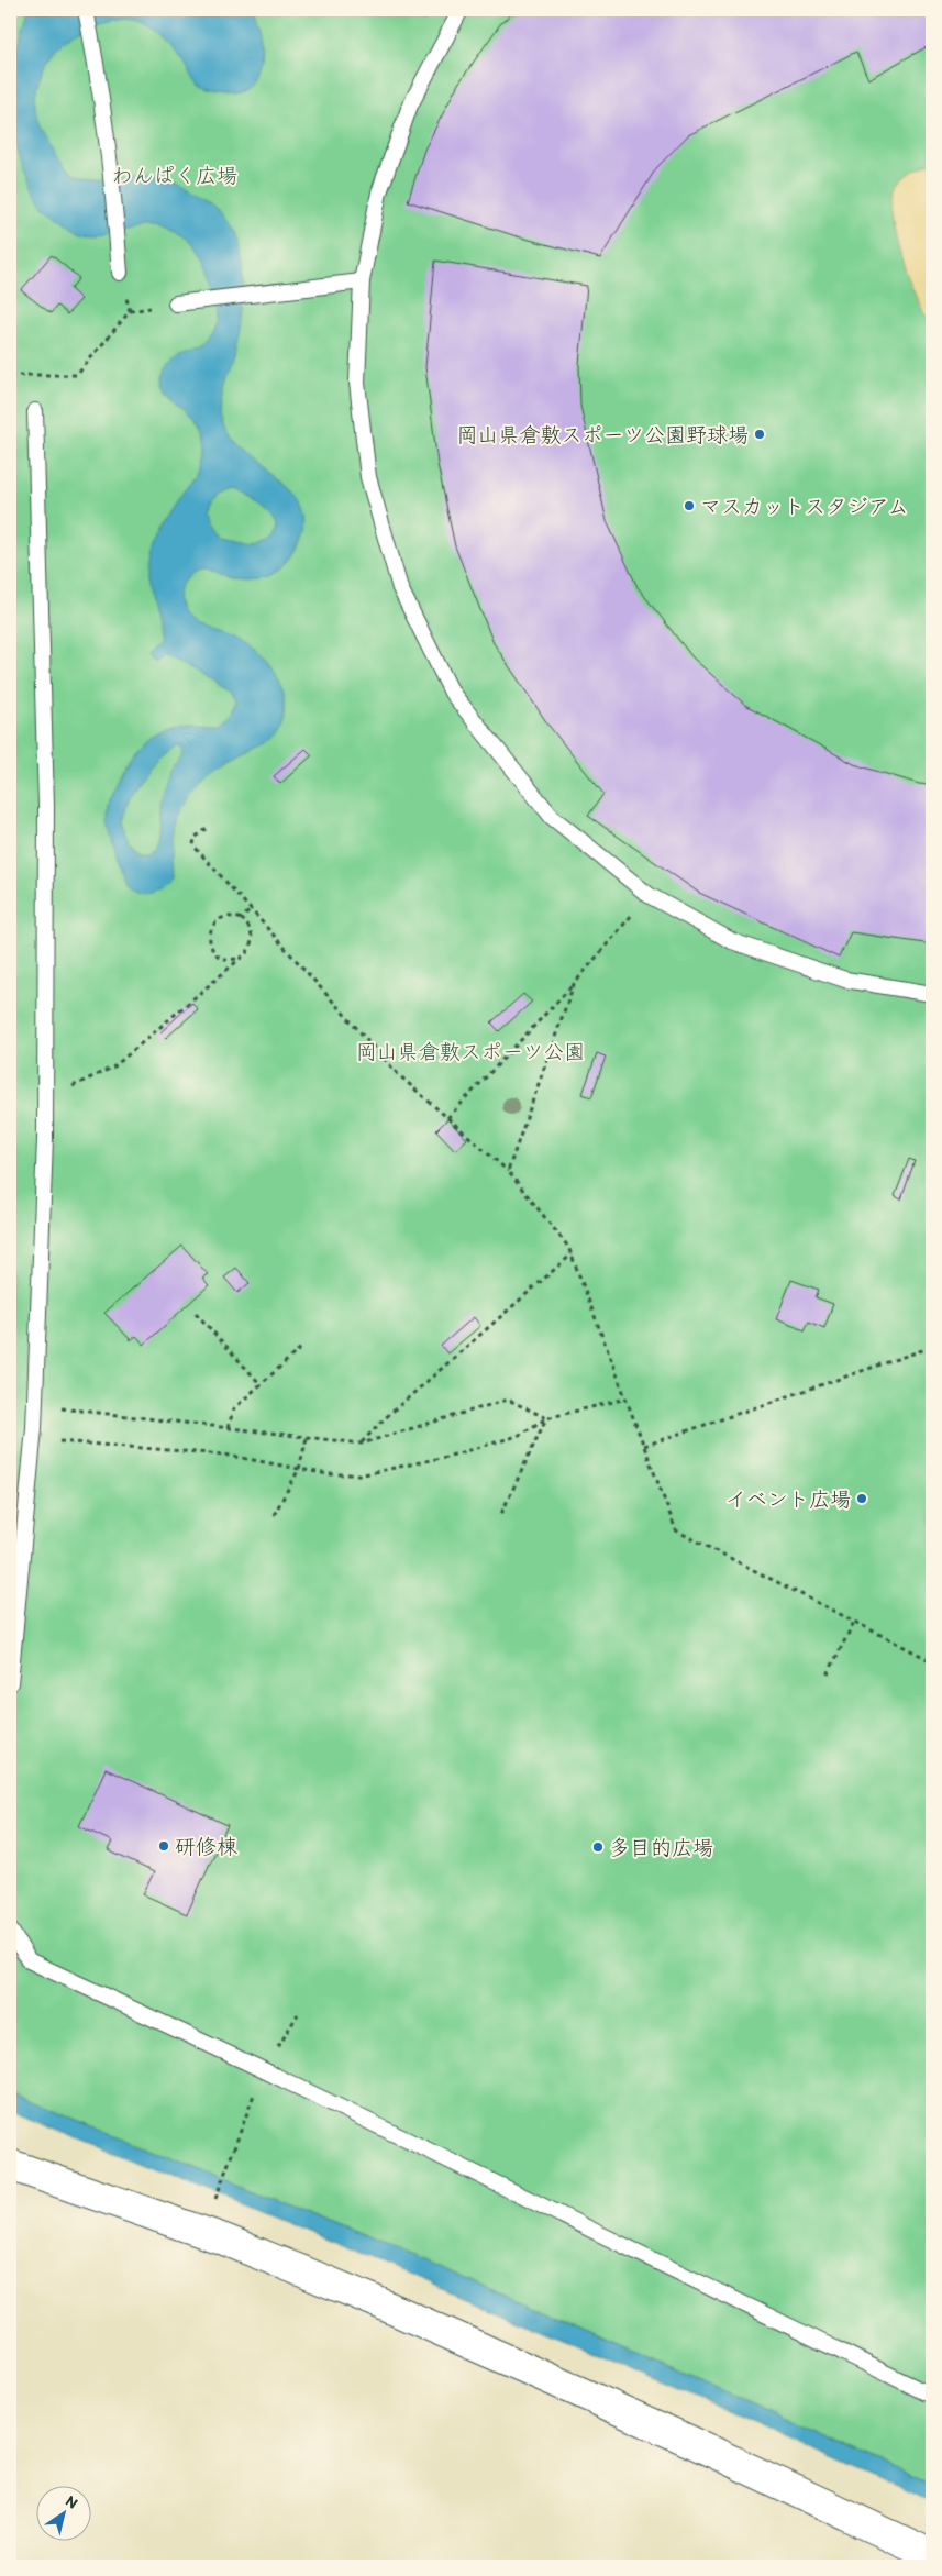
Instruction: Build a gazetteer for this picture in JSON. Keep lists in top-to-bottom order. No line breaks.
{"parks":["わんぱく広場","岡山県倉敷スポーツ公園"],"places":["岡山県倉敷スポーツ公園野球場","マスカットスタジアム","イベント広場","研修棟","多目的広場"],"north":"top right"}
